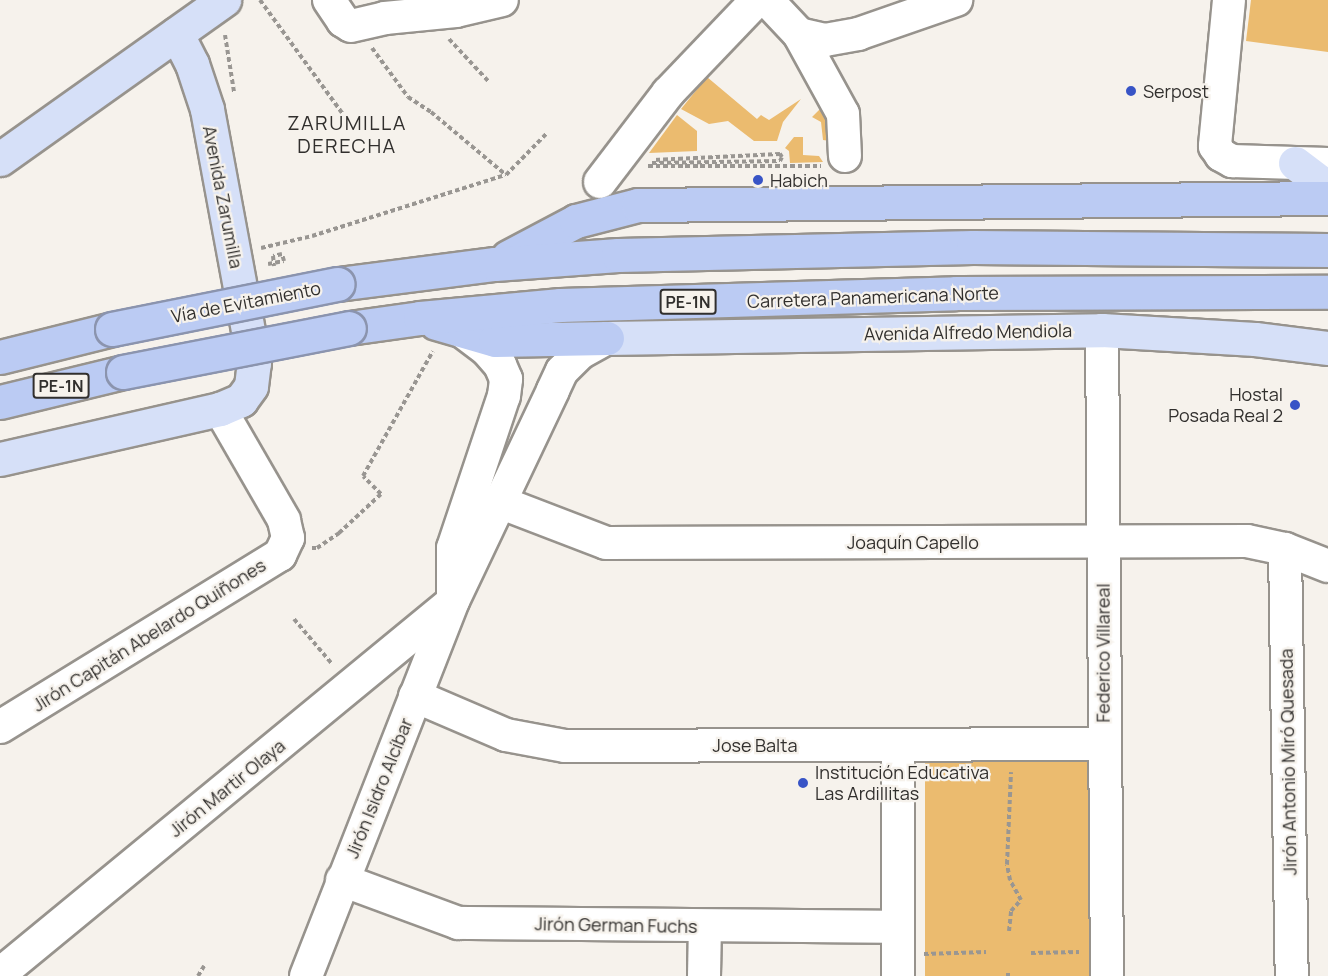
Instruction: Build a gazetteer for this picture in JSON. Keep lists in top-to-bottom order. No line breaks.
{"streets":{"highway":["Carretera Panamericana Norte","Vía de Evitamiento","PE-1N"],"main road":["Avenida Zarumilla","Avenida Alfredo Mendiola"],"street":["Joaquín Capello","Jirón Capitán Abelardo Quiñones","Federico Villareal","Jose Balta","Jirón Antonio Miró Quesada","Jirón Martir Olaya","Jirón Isidro Alcíbar","Jirón German Fuchs"]},"crossings":[["Avenida Zarumilla","Jirón Capitán Abelardo Quiñones"],["Carretera Panamericana Norte","PE-1N"],["Carretera Panamericana Norte","Jirón Isidro Alcíbar"],["Vía de Evitamiento","PE-1N"],["PE-1N","Jirón Isidro Alcíbar"],["Avenida Alfredo Mendiola","Federico Villareal"],["Avenida Alfredo Mendiola","Jirón Isidro Alcíbar"],["Joaquín Capello","Federico Villareal"],["Joaquín Capello","Jirón Antonio Miró Quesada"],["Joaquín Capello","Jirón Isidro Alcíbar"],["Federico Villareal","Jose Balta"],["Jose Balta","Jirón Isidro Alcíbar"],["Jirón Martir Olaya","Jirón Isidro Alcíbar"],["Jirón Isidro Alcíbar","Jirón German Fuchs"]],"districts":["ZARUMILLA DERECHA"],"places":["Serpost","Habich","Hostal Posada Real 2","Institución Educativa Las Ardillitas"]}
